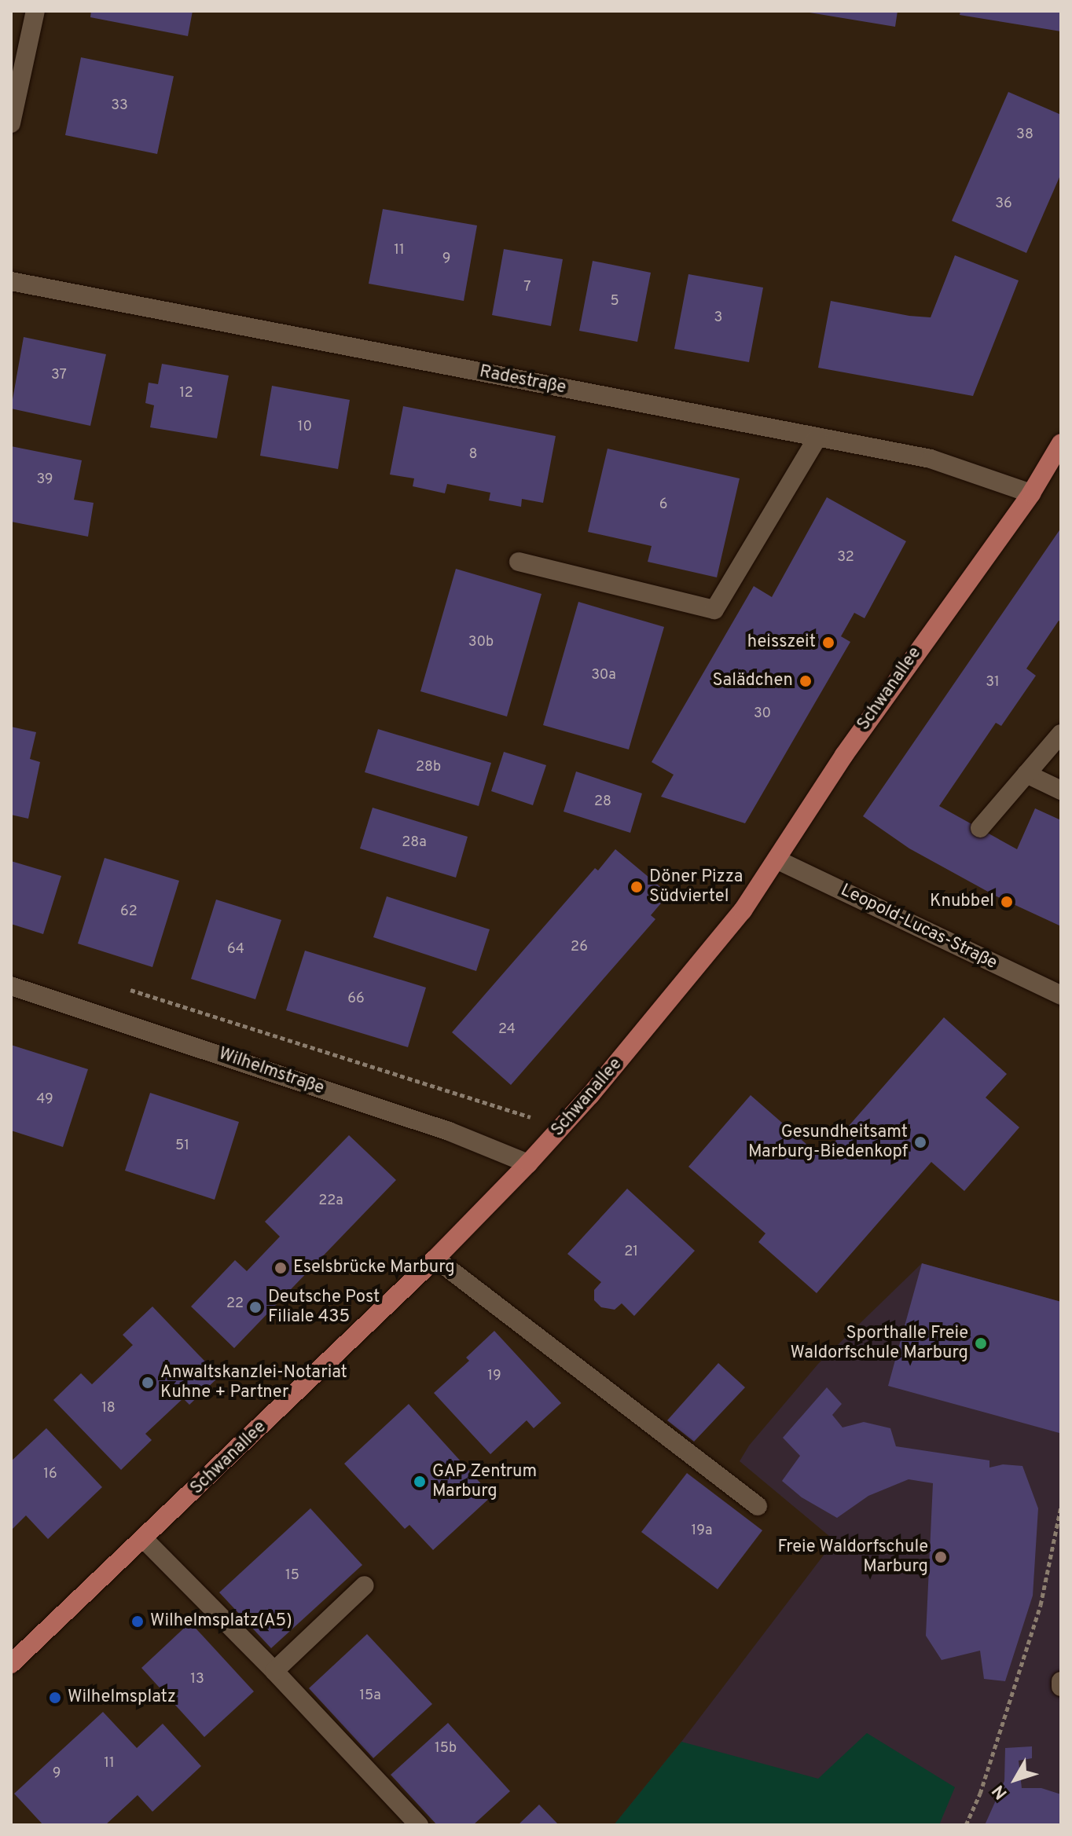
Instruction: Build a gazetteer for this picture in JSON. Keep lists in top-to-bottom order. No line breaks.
{"streets":{"main road":["Schwanallee"],"street":["Radestraße","Leopold-Lucas-Straße","Wilhelmstraße"]},"crossings":[["Radestraße","Schwanallee"],["Schwanallee","Leopold-Lucas-Straße"],["Schwanallee","Wilhelmstraße"]],"places":["heisszeit","Salädchen","Döner Pizza Südviertel","Knubbel","Gesundheitsamt Marburg-Biedenkopf","Eselsbrücke Marburg","Deutsche Post Filiale 435","Sporthalle Freie Waldorfschule Marburg","Anwaltskanzlei-Notariat Kuhne + Partner","GAP Zentrum Marburg","Freie Waldorfschule Marburg","Wilhelmsplatz(A5)","Wilhelmsplatz"],"house_numbers":["33","38","36","11","9","7","5","3","37","12","10","8","39","6","32","30b","30a","31","30","28b","28","28a","62","26","64","66","24","49","51","22a","21","22","19","18","16","19a","15","13","15a","15b","11","9"],"north":"bottom left"}
